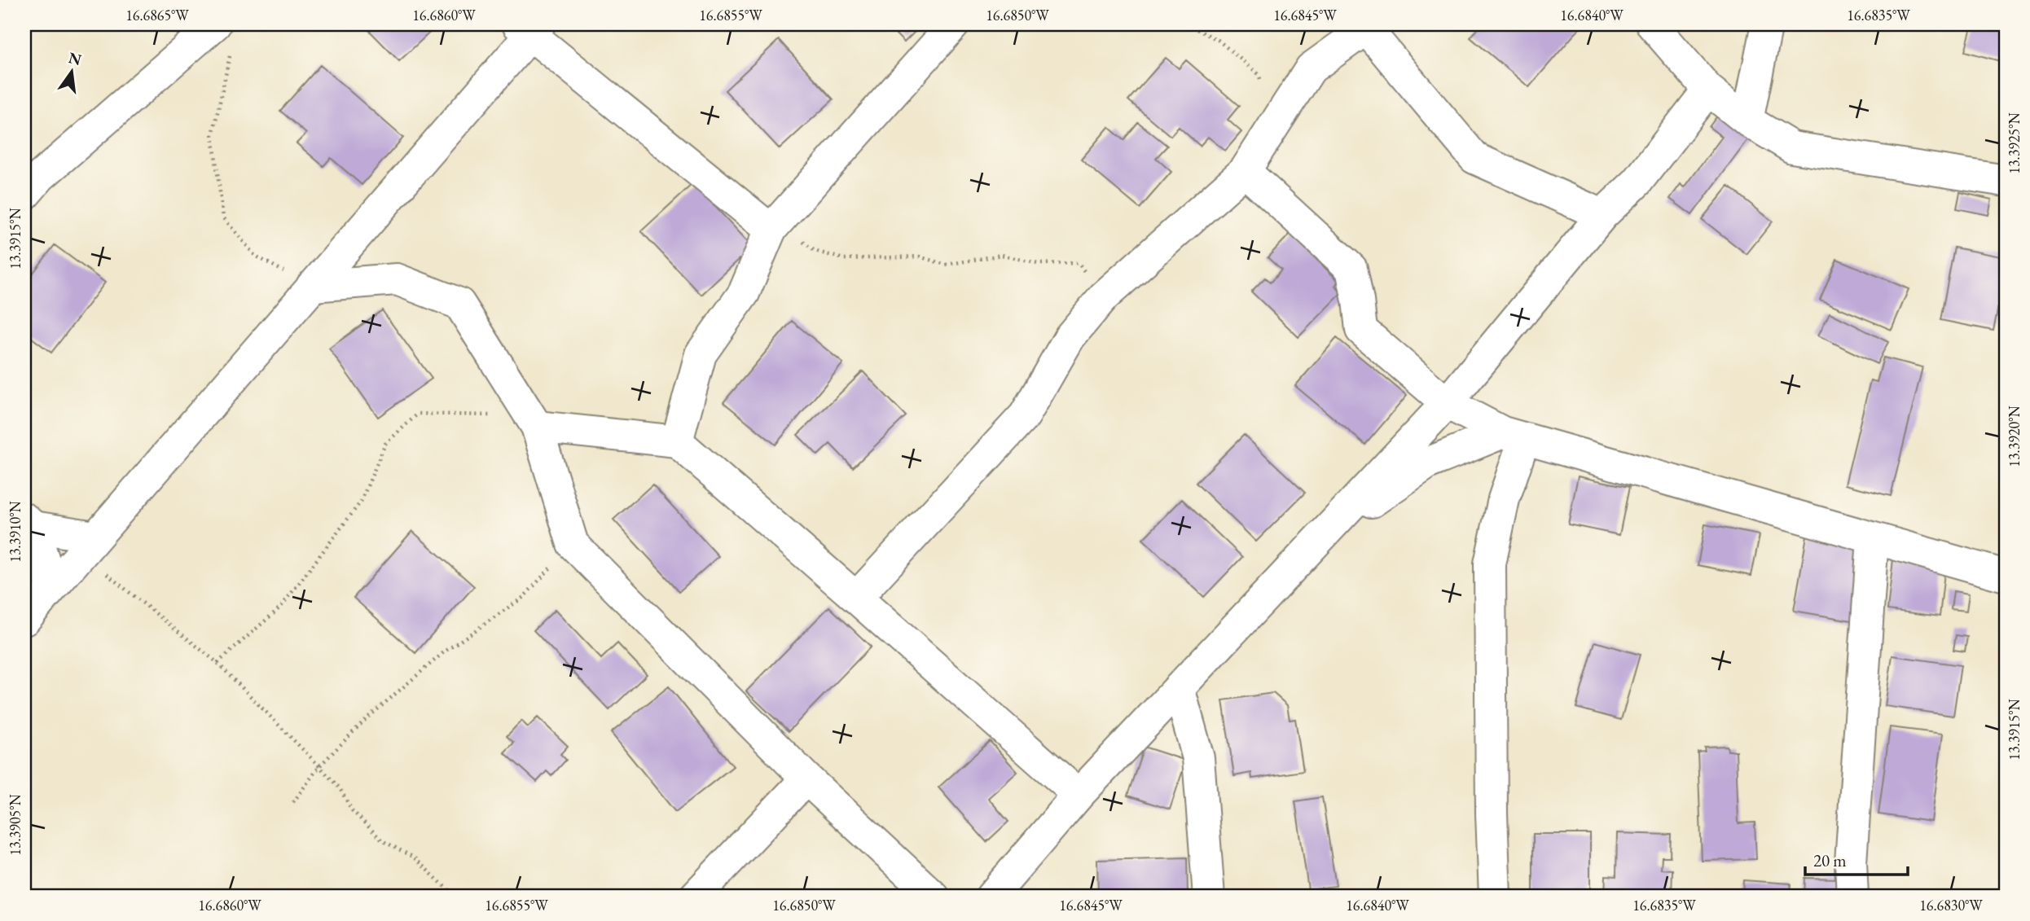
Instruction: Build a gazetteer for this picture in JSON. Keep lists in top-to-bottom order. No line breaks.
{"scale_bar":"20 m","north":"top","coordinates":["16.6865°W","16.6860°W","16.6855°W","16.6850°W","16.6845°W","16.6840°W","16.6835°W","13.3925°N","13.3915°N","13.3920°N","13.3910°N","13.3905°N","16.6830°W"]}
